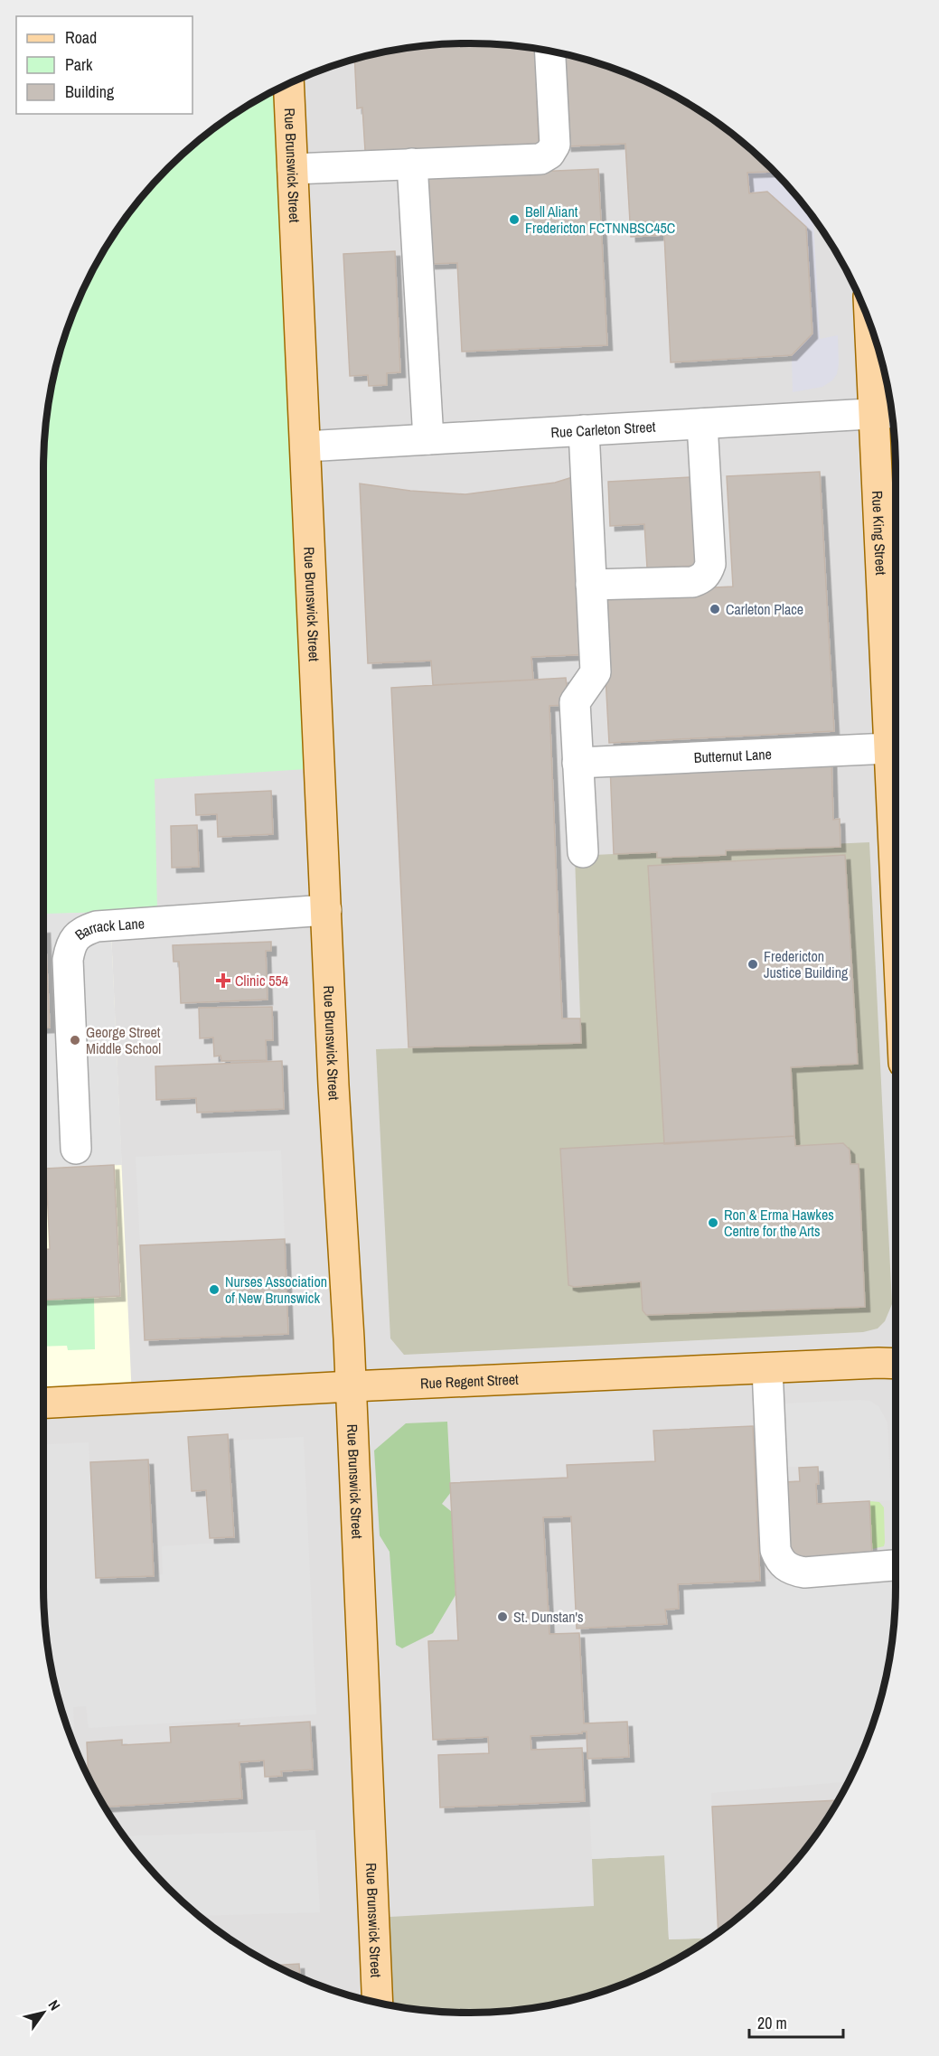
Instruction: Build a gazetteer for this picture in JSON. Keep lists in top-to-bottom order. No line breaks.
{"streets":{"main road":["Rue Brunswick Street","Rue King Street","Rue Regent Street"],"street":["Rue Carleton Street","Butternut Lane","Barrack Lane"]},"crossings":[["Rue Brunswick Street","Rue Carleton Street"],["Rue Brunswick Street","Barrack Lane"],["Rue Brunswick Street","Rue Regent Street"],["Rue Carleton Street","Rue King Street"],["Rue King Street","Butternut Lane"]],"places":{"other":["Bell Aliant Fredericton FCTNNBSC45C","Carleton Place","Fredericton Justice Building","George Street Middle School","Ron & Erma Hawkes Centre for the Arts","Nurses Association of New Brunswick","St. Dunstan's"],"health":["Clinic 554"]},"legend":["Road","Park","Building"],"scale_bar":"20 m","north":"top right"}
